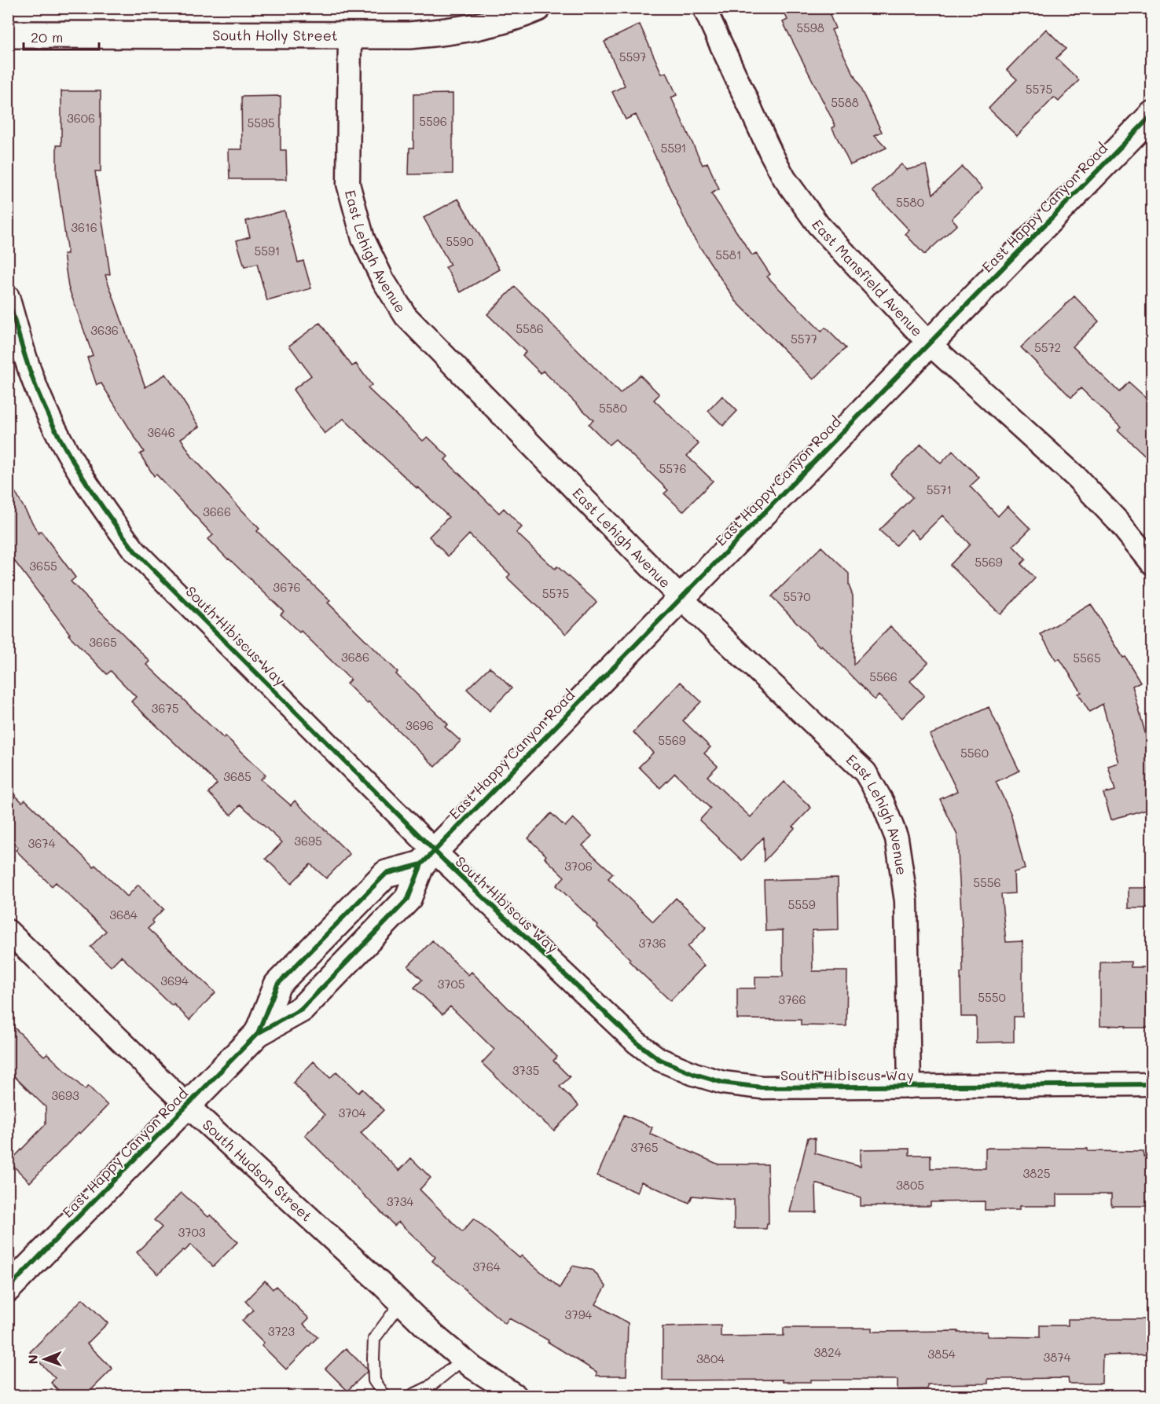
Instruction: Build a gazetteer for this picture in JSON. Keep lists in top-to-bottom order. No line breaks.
{"streets":{"street":["South Holly Street","East Happy Canyon Road","East Lehigh Avenue","East Mansfield Avenue","South Hibiscus Way","South Hudson Street"]},"crossings":[["South Holly Street","East Lehigh Avenue"],["East Happy Canyon Road","East Lehigh Avenue"],["East Happy Canyon Road","East Mansfield Avenue"],["East Happy Canyon Road","South Hibiscus Way"],["East Happy Canyon Road","South Hudson Street"],["East Lehigh Avenue","South Hibiscus Way"]],"house_numbers":["5598","5597","5575","5588","3606","5596","5595","5591","5580","3616","5590","5591","5581","5586","3636","5577","5572","5580","3646","5576","5571","3666","5569","3655","3676","5575","5570","3665","3686","5565","5566","3675","3696","5569","5560","3685","3695","3674","3706","5556","5559","3684","3736","3694","3705","5550","3766","3735","3693","3704","3765","3825","3805","3734","3703","3764","3794","3723","3824","3854","3874","3804"],"scale_bar":"20 m","north":"left"}
